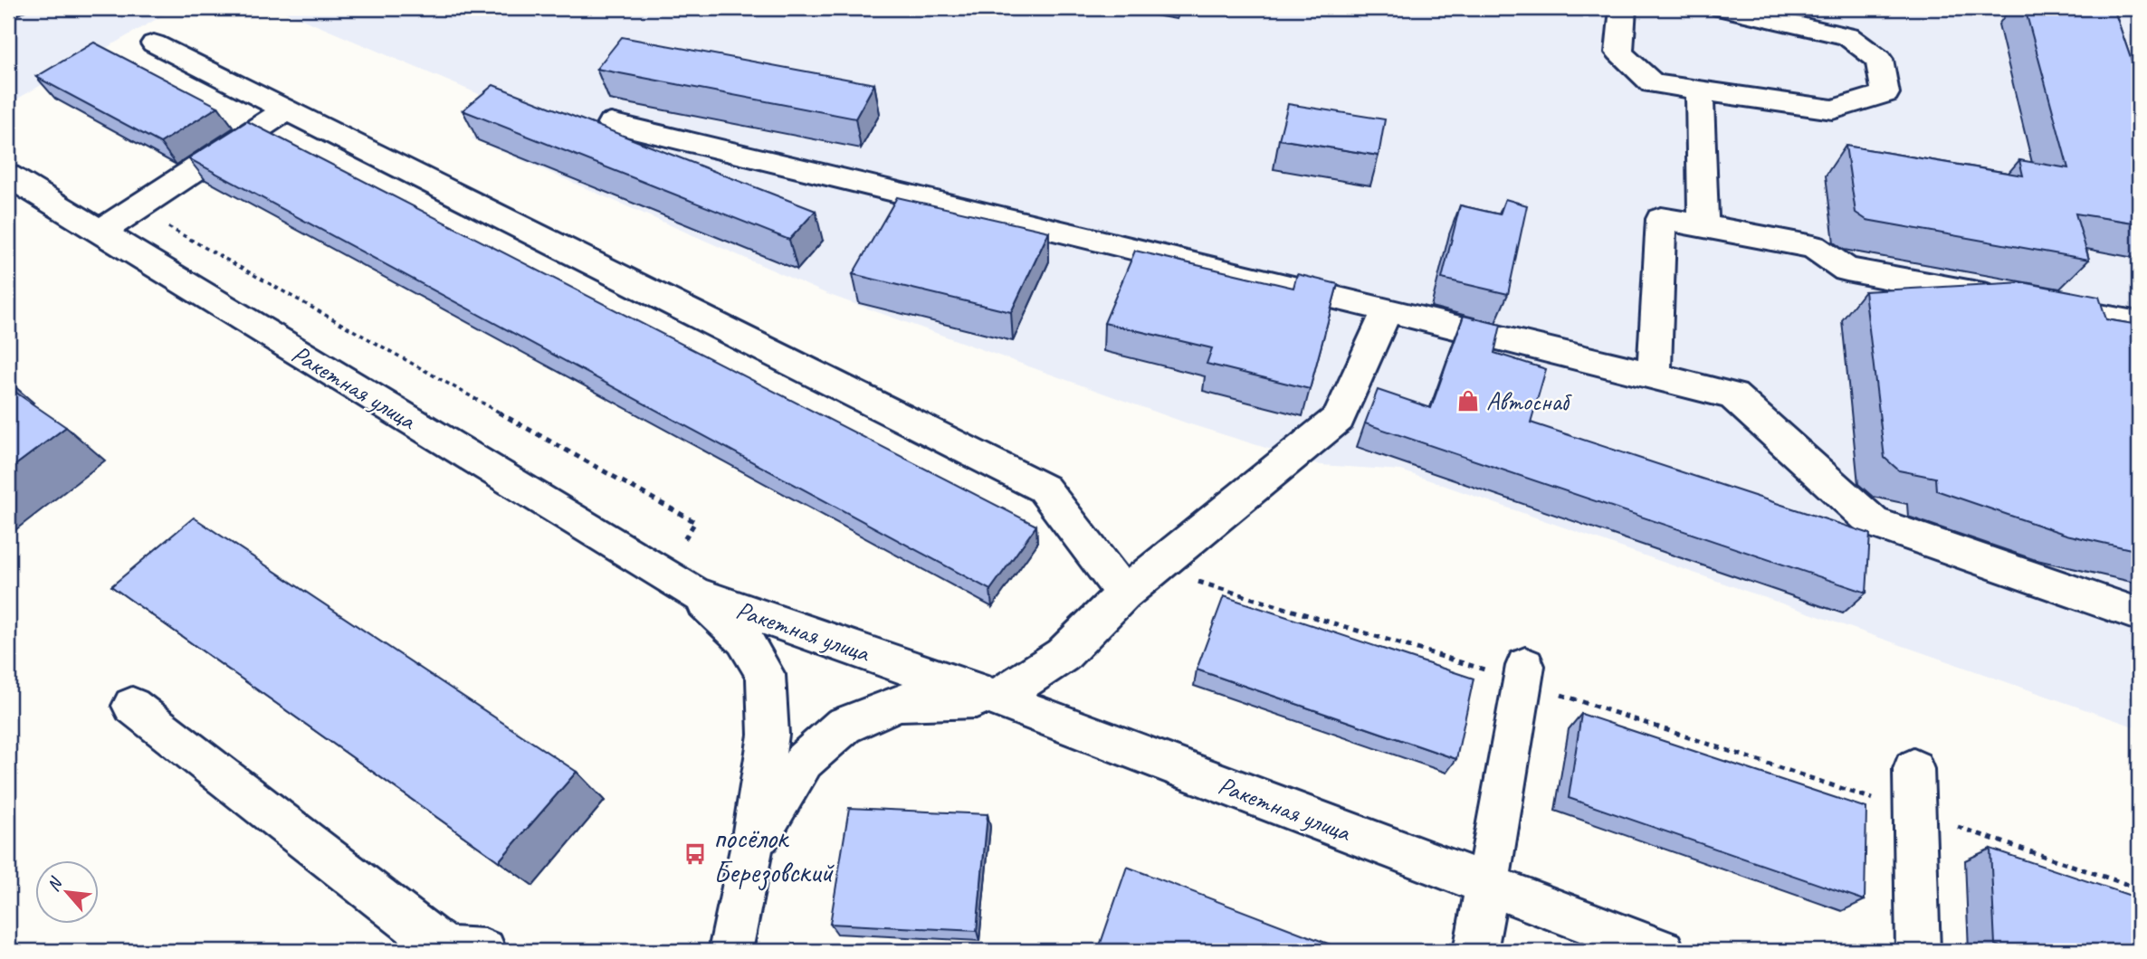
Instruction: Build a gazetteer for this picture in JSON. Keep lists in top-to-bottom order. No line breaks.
{"streets":{"street":["Ракетная улица"]},"places":{"shop":["Автоснаб"],"bus stop":["посёлок Березовский"]},"north":"top left"}
